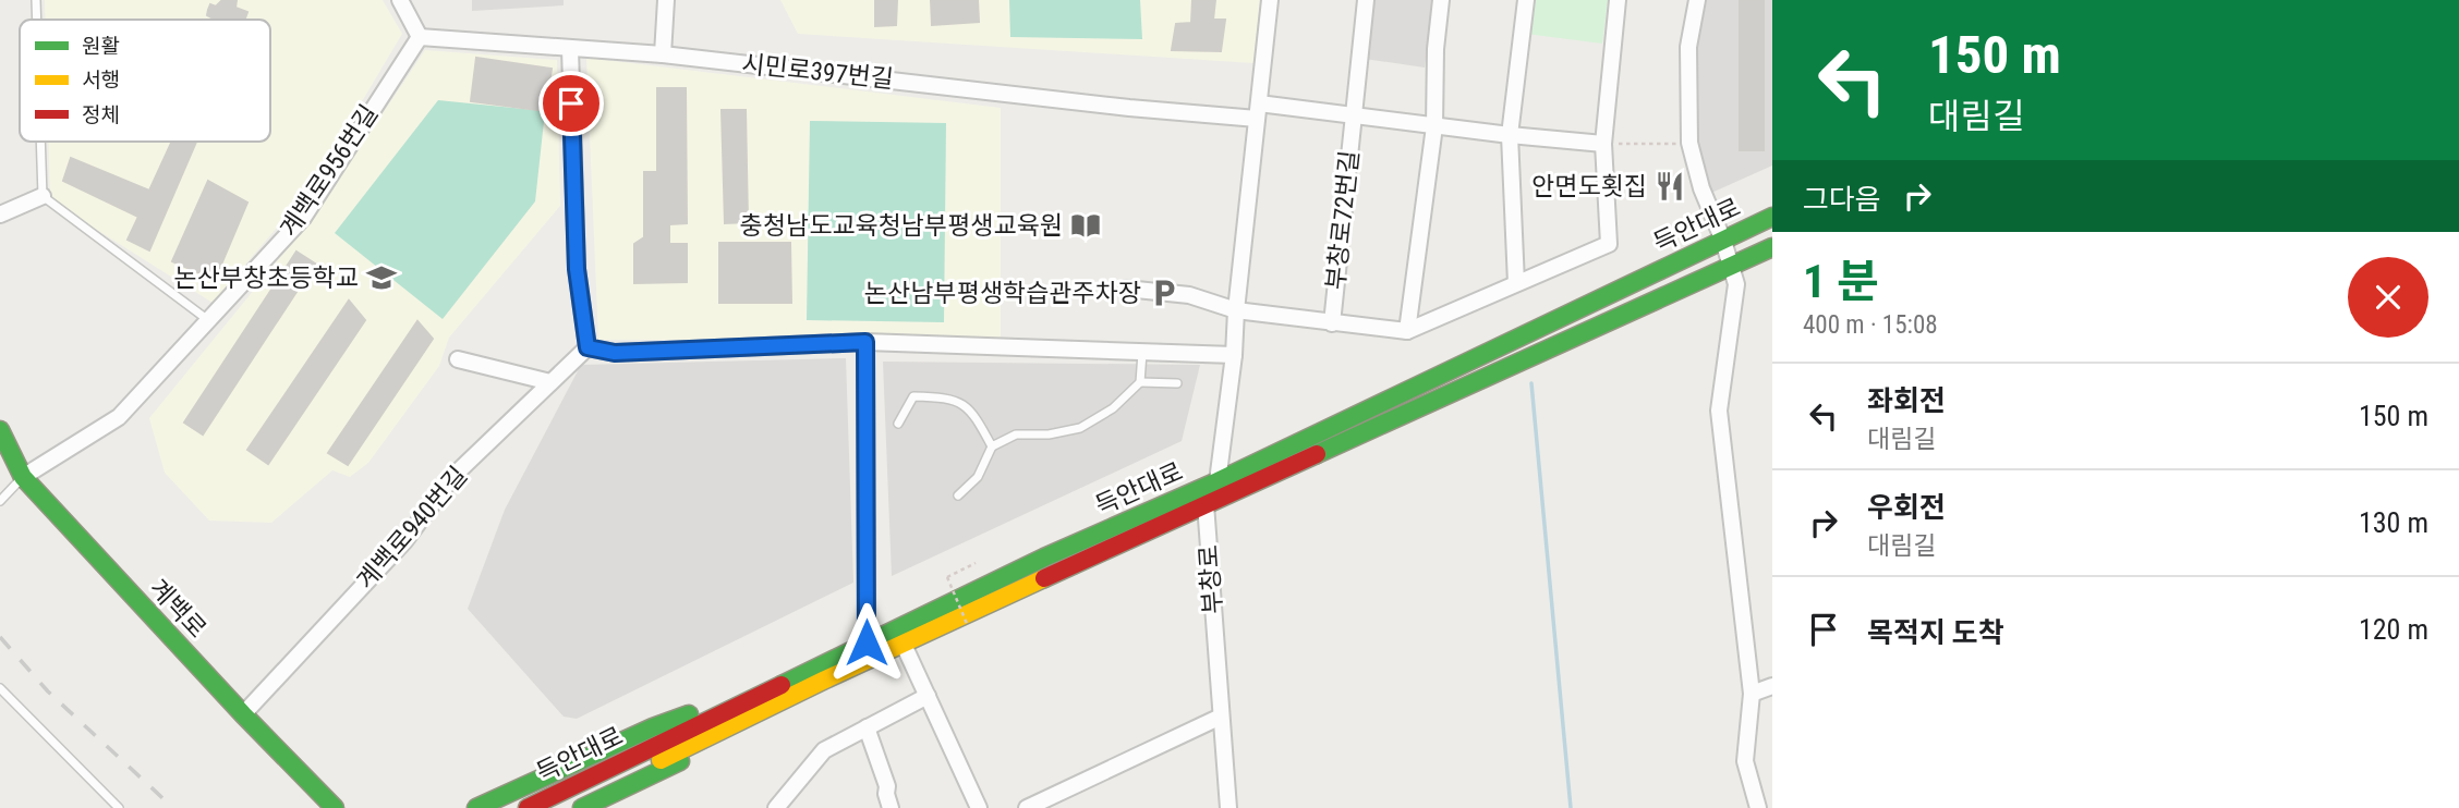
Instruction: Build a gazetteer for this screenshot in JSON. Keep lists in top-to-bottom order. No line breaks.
{"streets":{"street":["시민로397번길","계백로956번길","부창로72번길","득안대로","계백로940번길","부창로","계백로"]},"crossings":[["시민로397번길","계백로956번길"],["시민로397번길","부창로72번길"],["계백로956번길","계백로"],["득안대로","부창로"],["계백로940번길","계백로"]],"places":{"restaurant":["안면도횟집"],"library":["충청남도교육청남부평생교육원"],"school or university":["논산부창초등학교"],"parking":["논산남부평생학습관주차장"]},"legend":["원활","서행","정체"],"page":{"turn":["150 m","대림길"],"then":"그다음","heading":["1 분","400 m · 15:08"],"list":[{"name":"좌회전","note":"대림길","value":"150 m"},{"name":"우회전","note":"대림길","value":"130 m"},{"name":"목적지 도착","value":"120 m"}]}}
